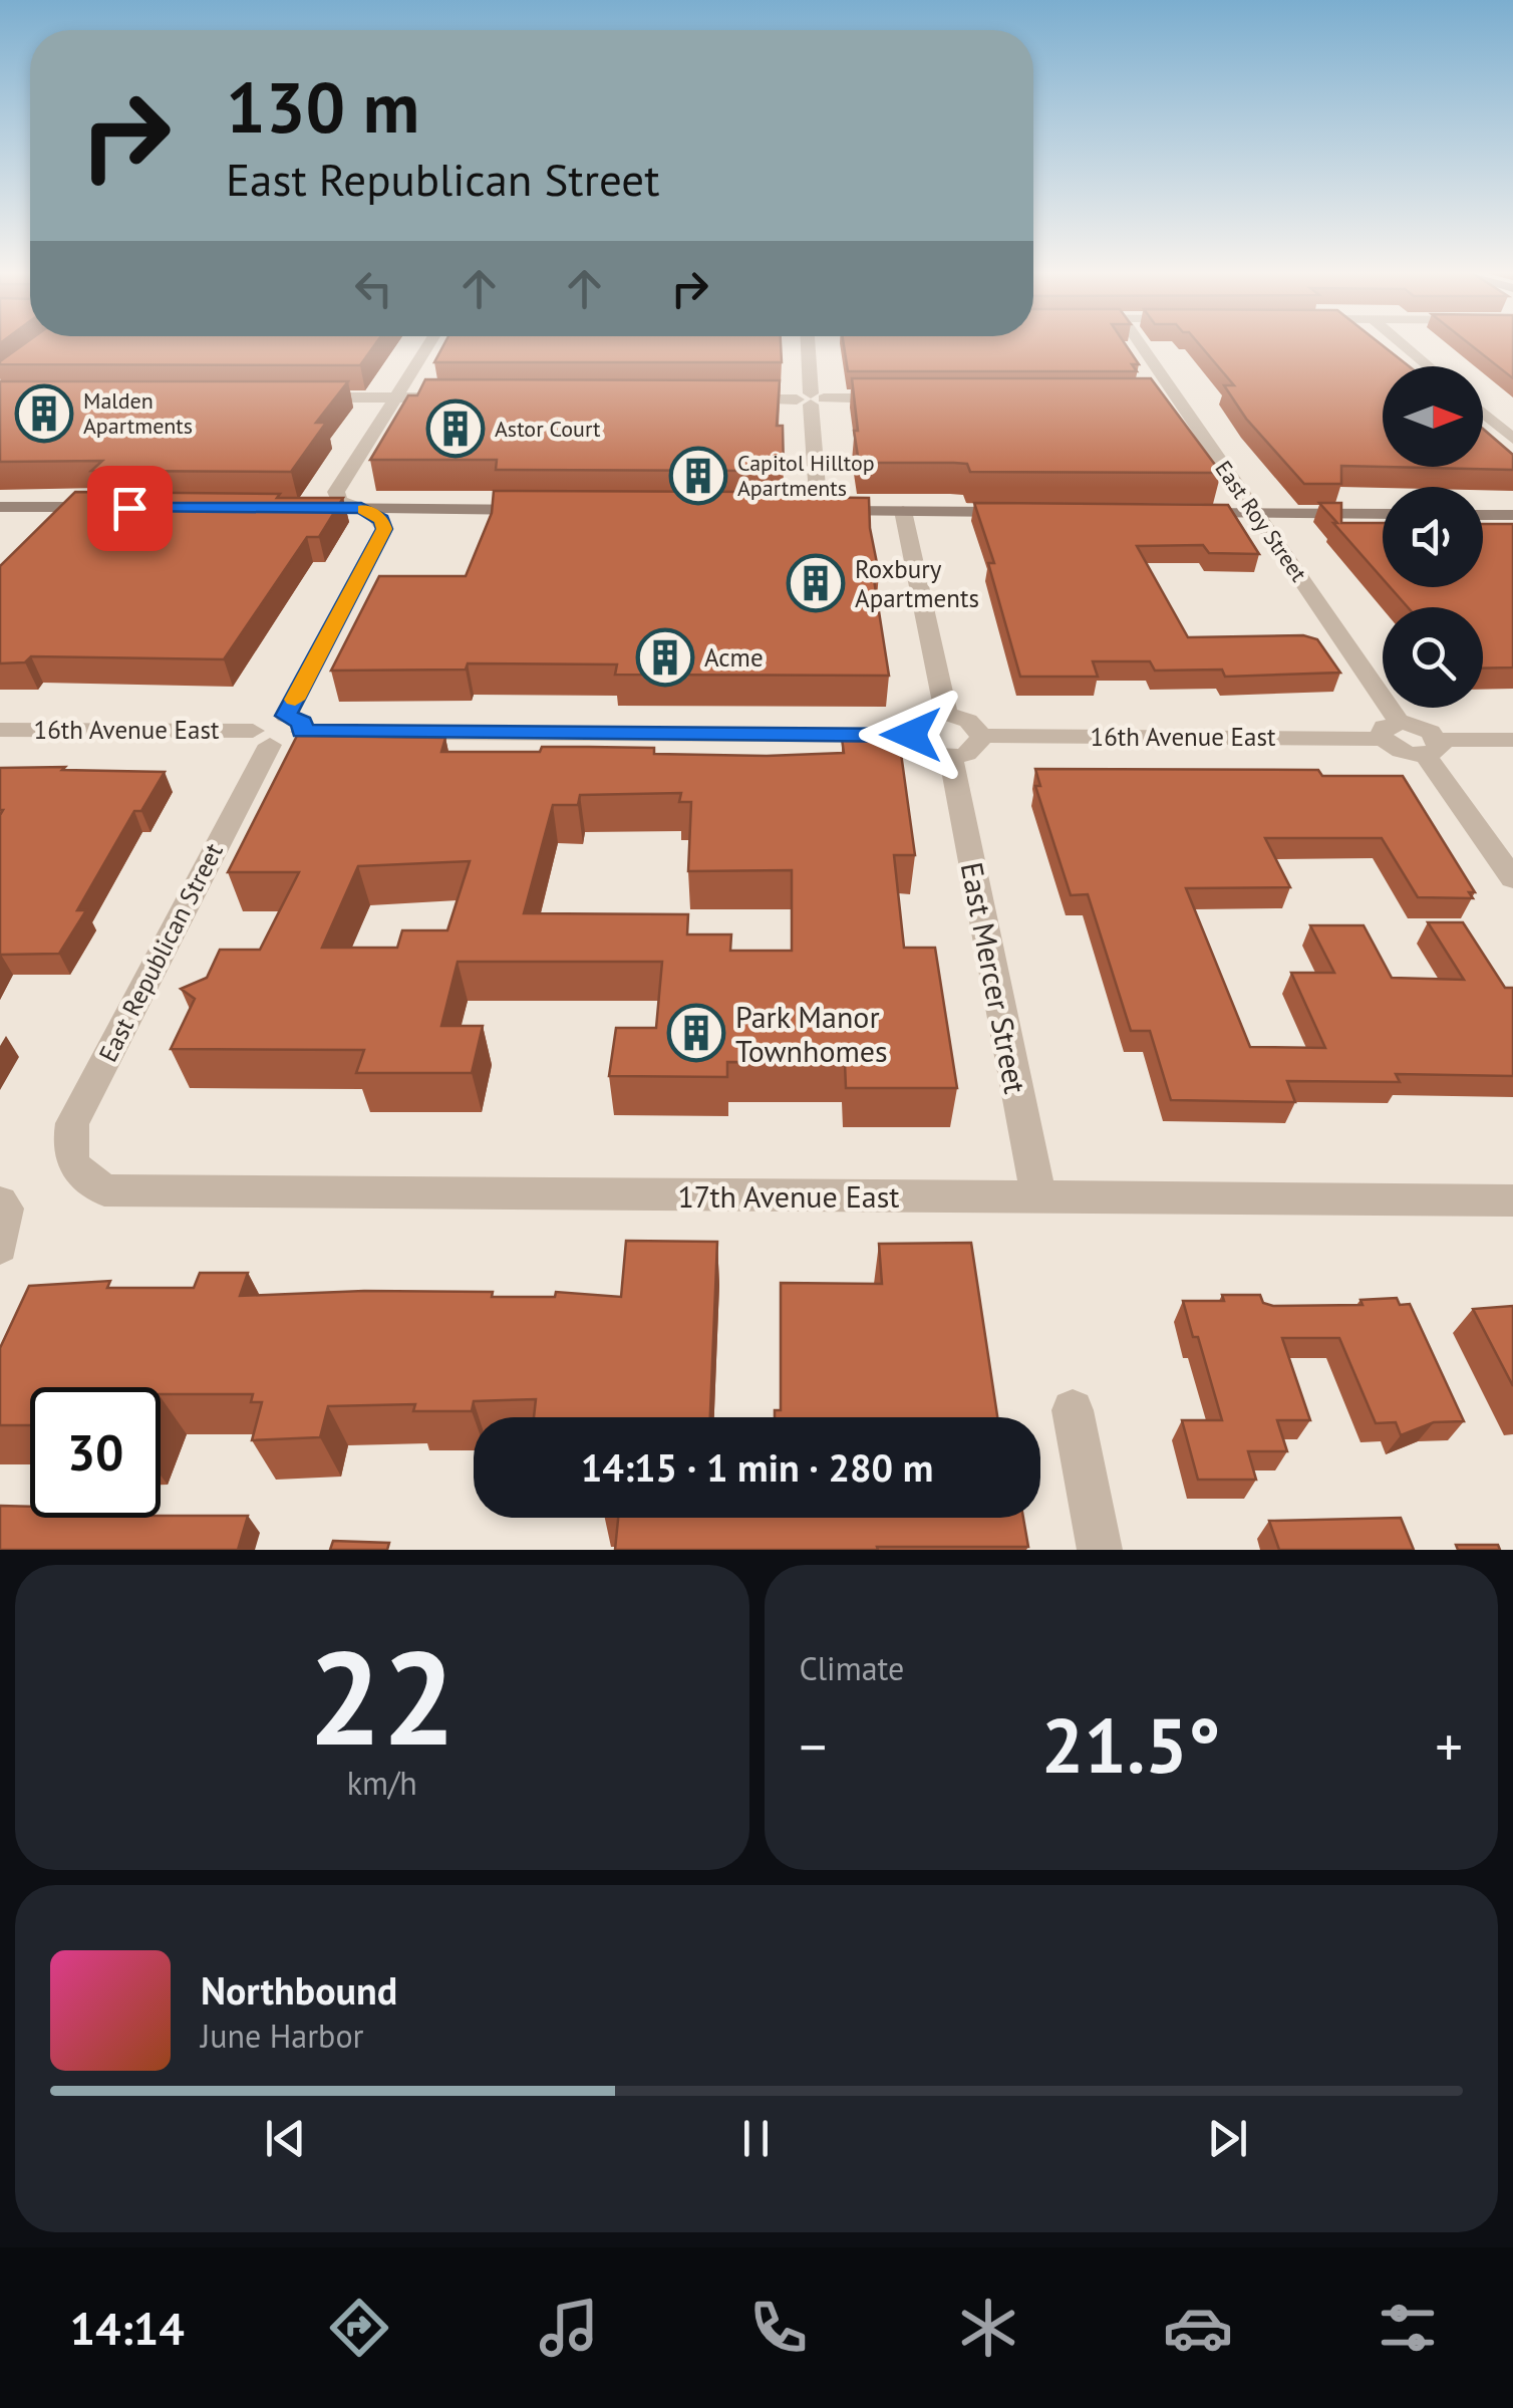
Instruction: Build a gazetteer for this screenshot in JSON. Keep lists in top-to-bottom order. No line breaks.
{"streets":{"street":["East Roy Street","16th Avenue East","East Republican Street","East Mercer Street","17th Avenue East"]},"crossings":[["East Roy Street","16th Avenue East"],["16th Avenue East","East Republican Street"],["East Republican Street","17th Avenue East"],["East Mercer Street","17th Avenue East"]],"places":{"building":["Malden Apartments","Astor Court","Capitol Hilltop Apartments","Roxbury Apartments","Acme","Park Manor Townhomes"]},"north":"right","page":{"turn":["130 m","East Republican Street"],"limit":"30","trip":"14:15 · 1 min · 280 m","tile":[["22","km/h"],"Climate"],"heat":["−","21.5°","+"],"song":["Northbound","June Harbor"],"tabs":"14:14"}}
